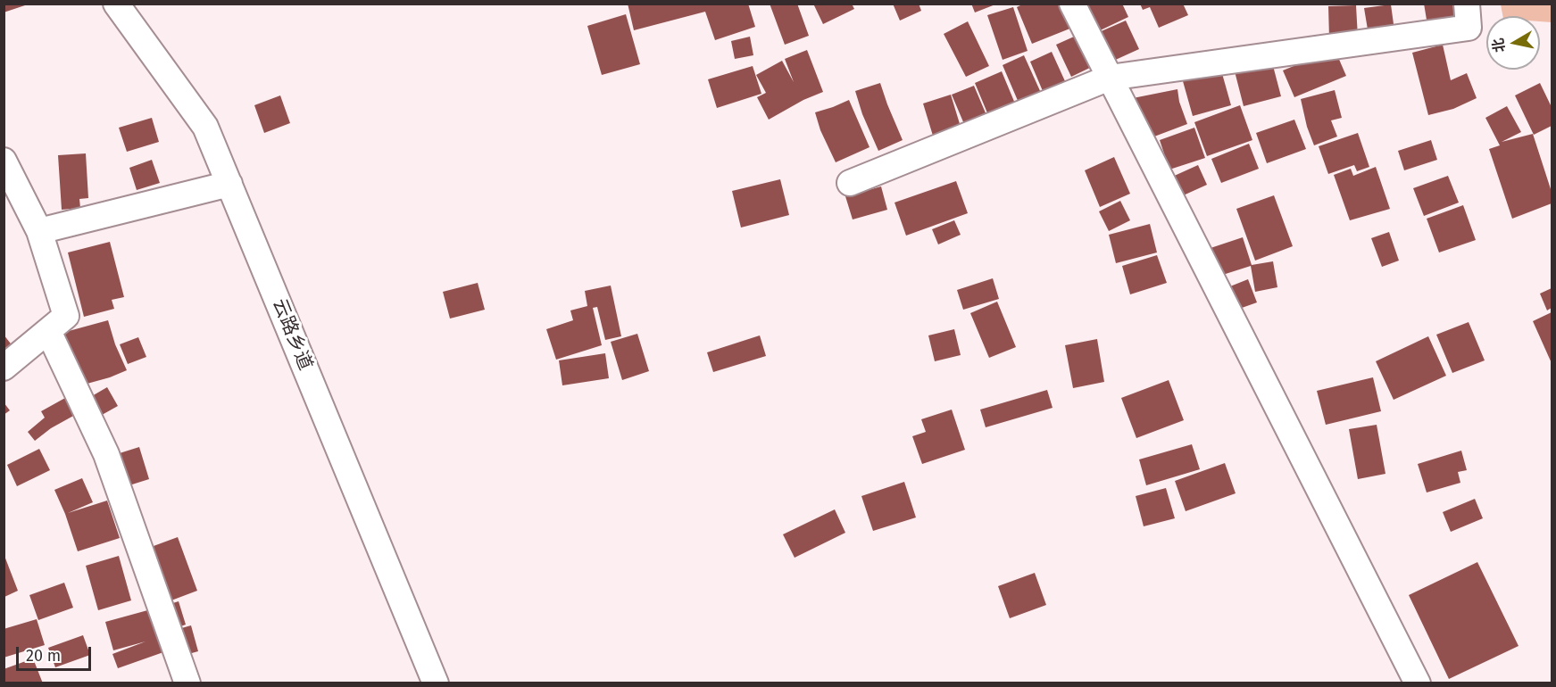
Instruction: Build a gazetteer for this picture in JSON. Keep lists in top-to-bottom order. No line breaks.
{"streets":{"street":["云路乡道"]},"scale_bar":"20 m","north":"left"}
